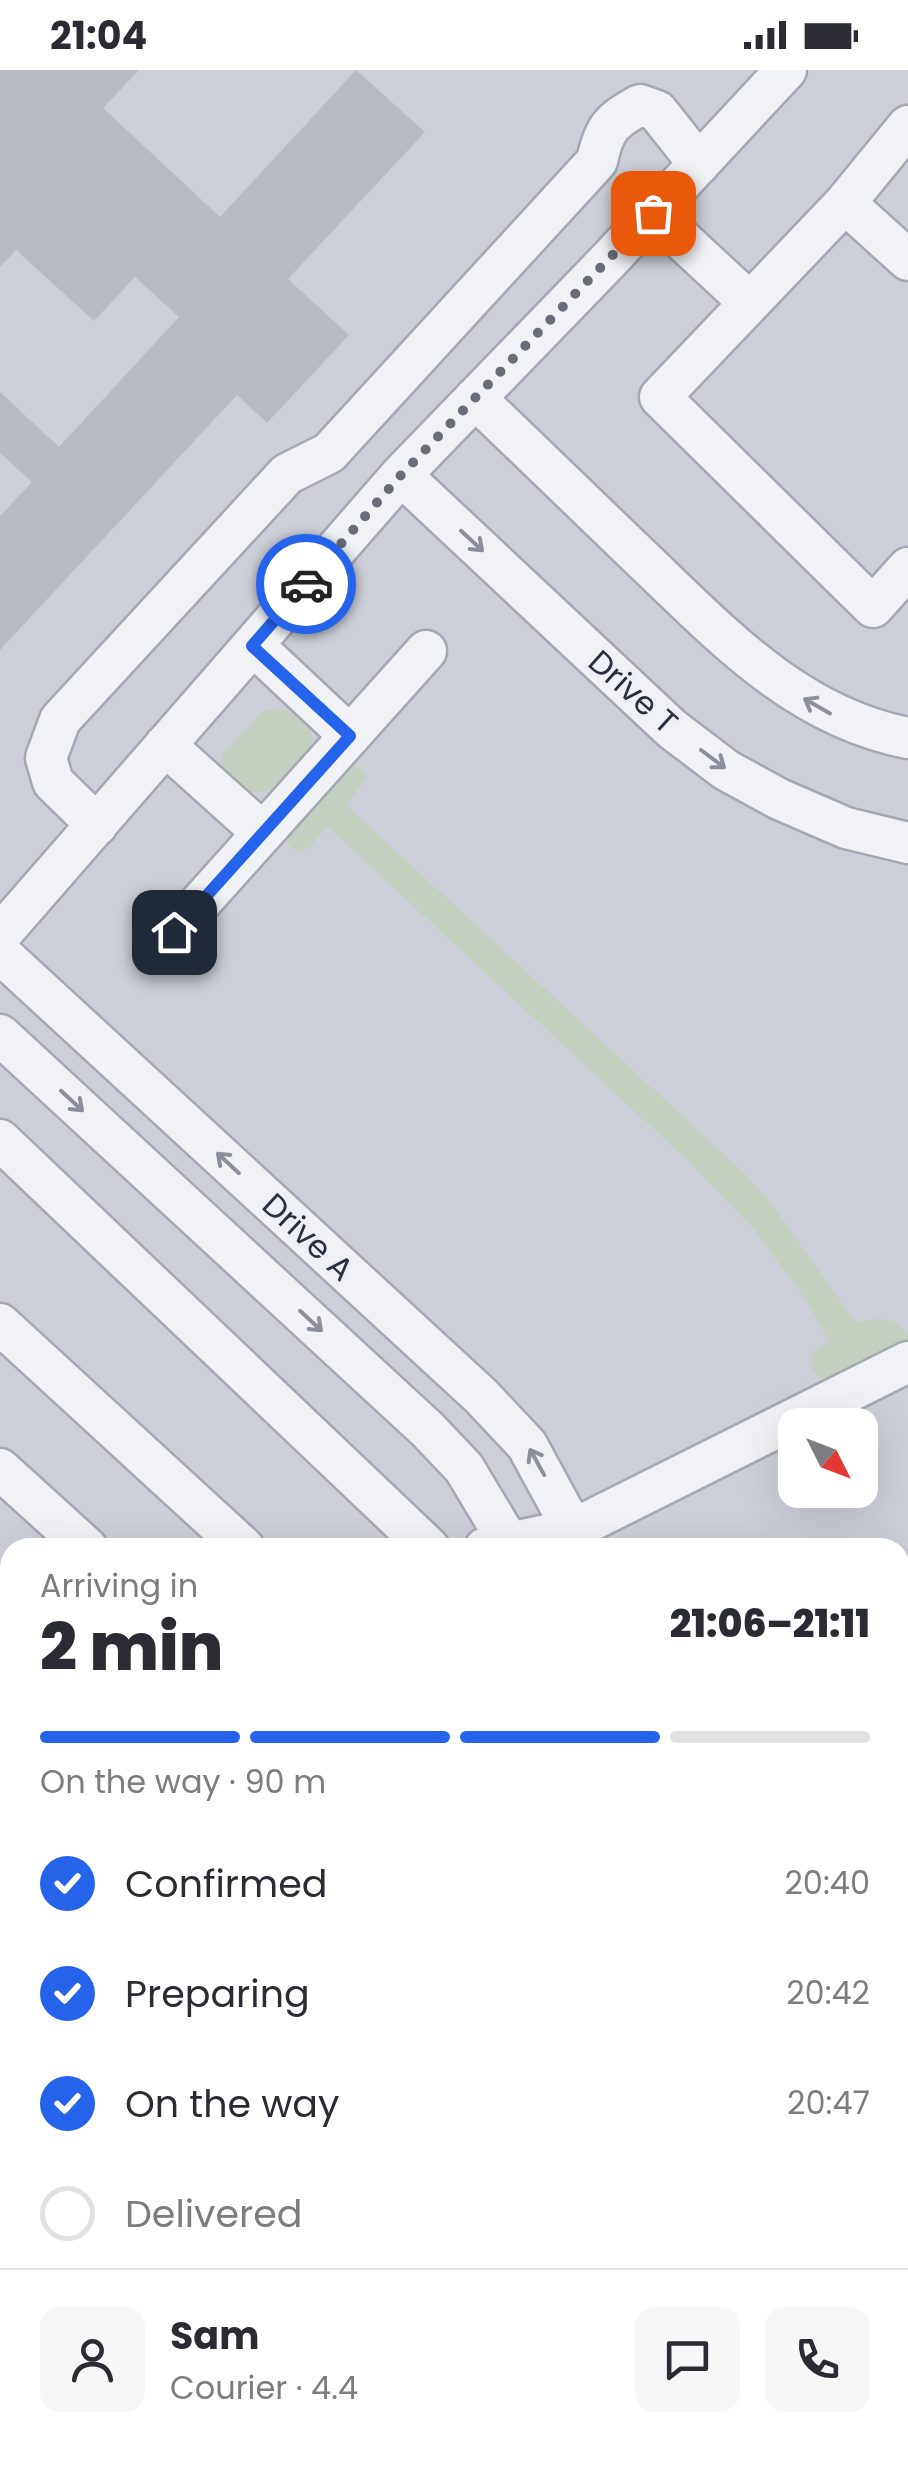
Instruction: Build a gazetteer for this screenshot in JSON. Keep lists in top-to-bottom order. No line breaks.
{"streets":{"lane":["Drive T","Drive A"]},"north":"bottom right","page":{"status":"21:04","heading":["2 min","Arriving in","21:06–21:11"],"panel":["Sam","Courier · 4.4"],"bar":"On the way · 90 m","list":[["Confirmed","20:40"],["Preparing","20:42"],["On the way","20:47"],"Delivered"]}}
